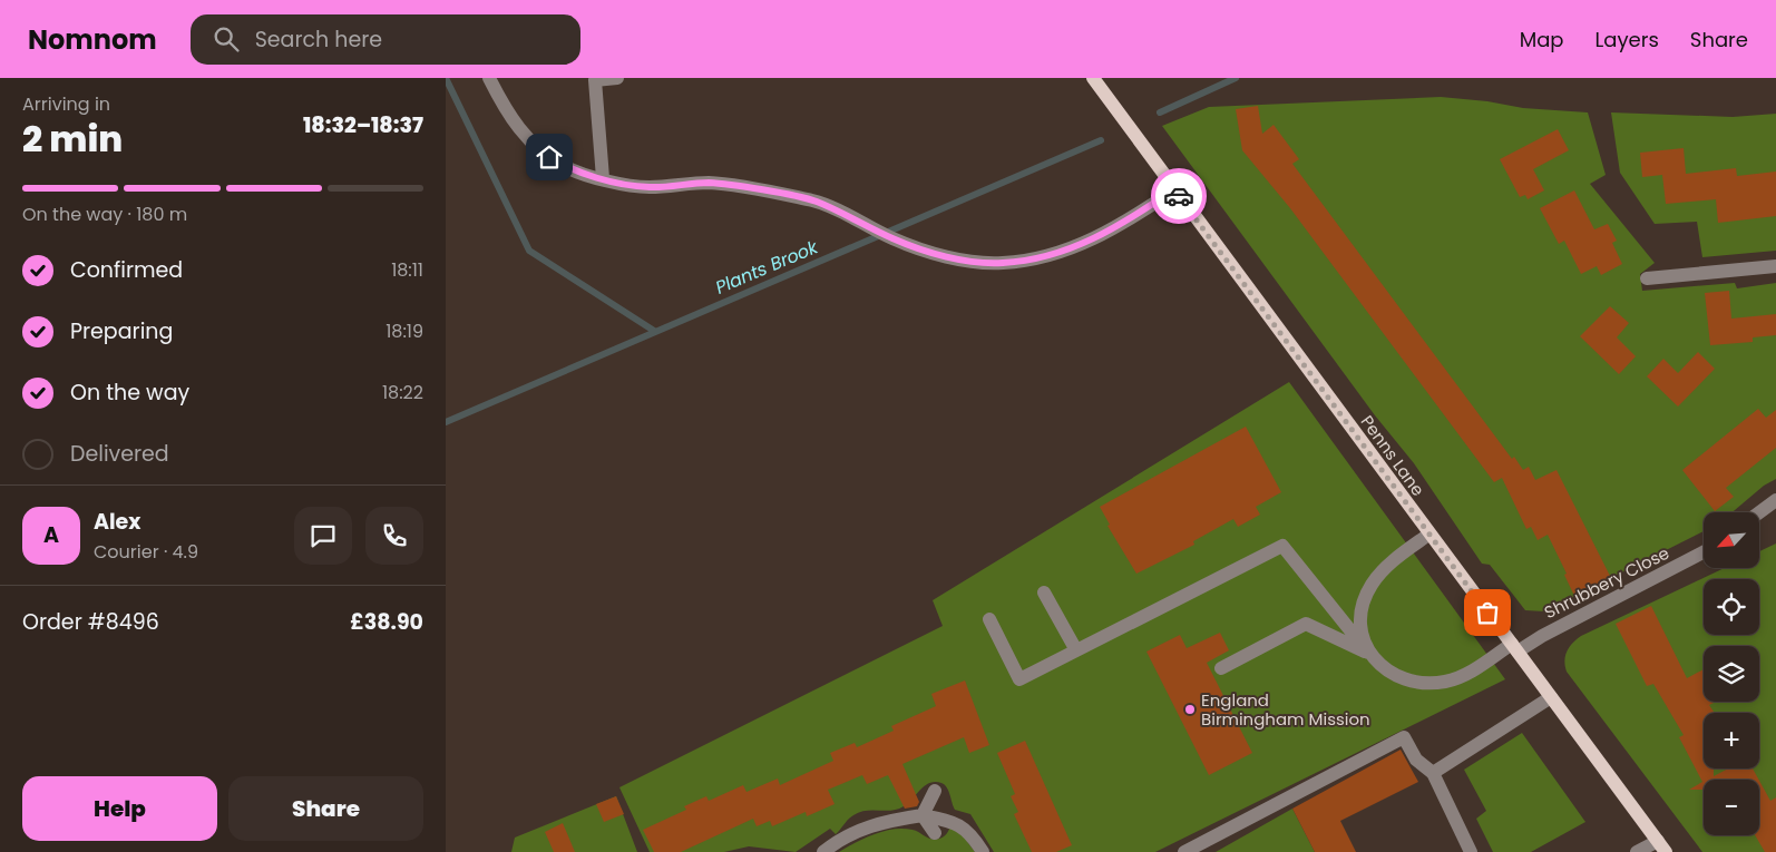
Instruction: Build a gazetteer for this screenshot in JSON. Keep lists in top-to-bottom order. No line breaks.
{"streets":{"main road":["Penns Lane"],"street":["Shrubbery Close"]},"crossings":[["Penns Lane","Shrubbery Close"]],"water":["Plants Brook"],"places":["England Birmingham Mission"],"north":"bottom left","page":{"header":"Nomnom","search":"Search here","nav":["Map","Layers","Share"],"heading":["2 min","Arriving in","18:32–18:37"],"panel":["Alex","Courier · 4.9","Order #8496","£38.90"],"bar":"On the way · 180 m","list":[["Confirmed","18:11"],["Preparing","18:19"],["On the way","18:22"],"Delivered"],"round":"A","map_buttons":["+","−"],"buttons":["Help","Share"]}}
